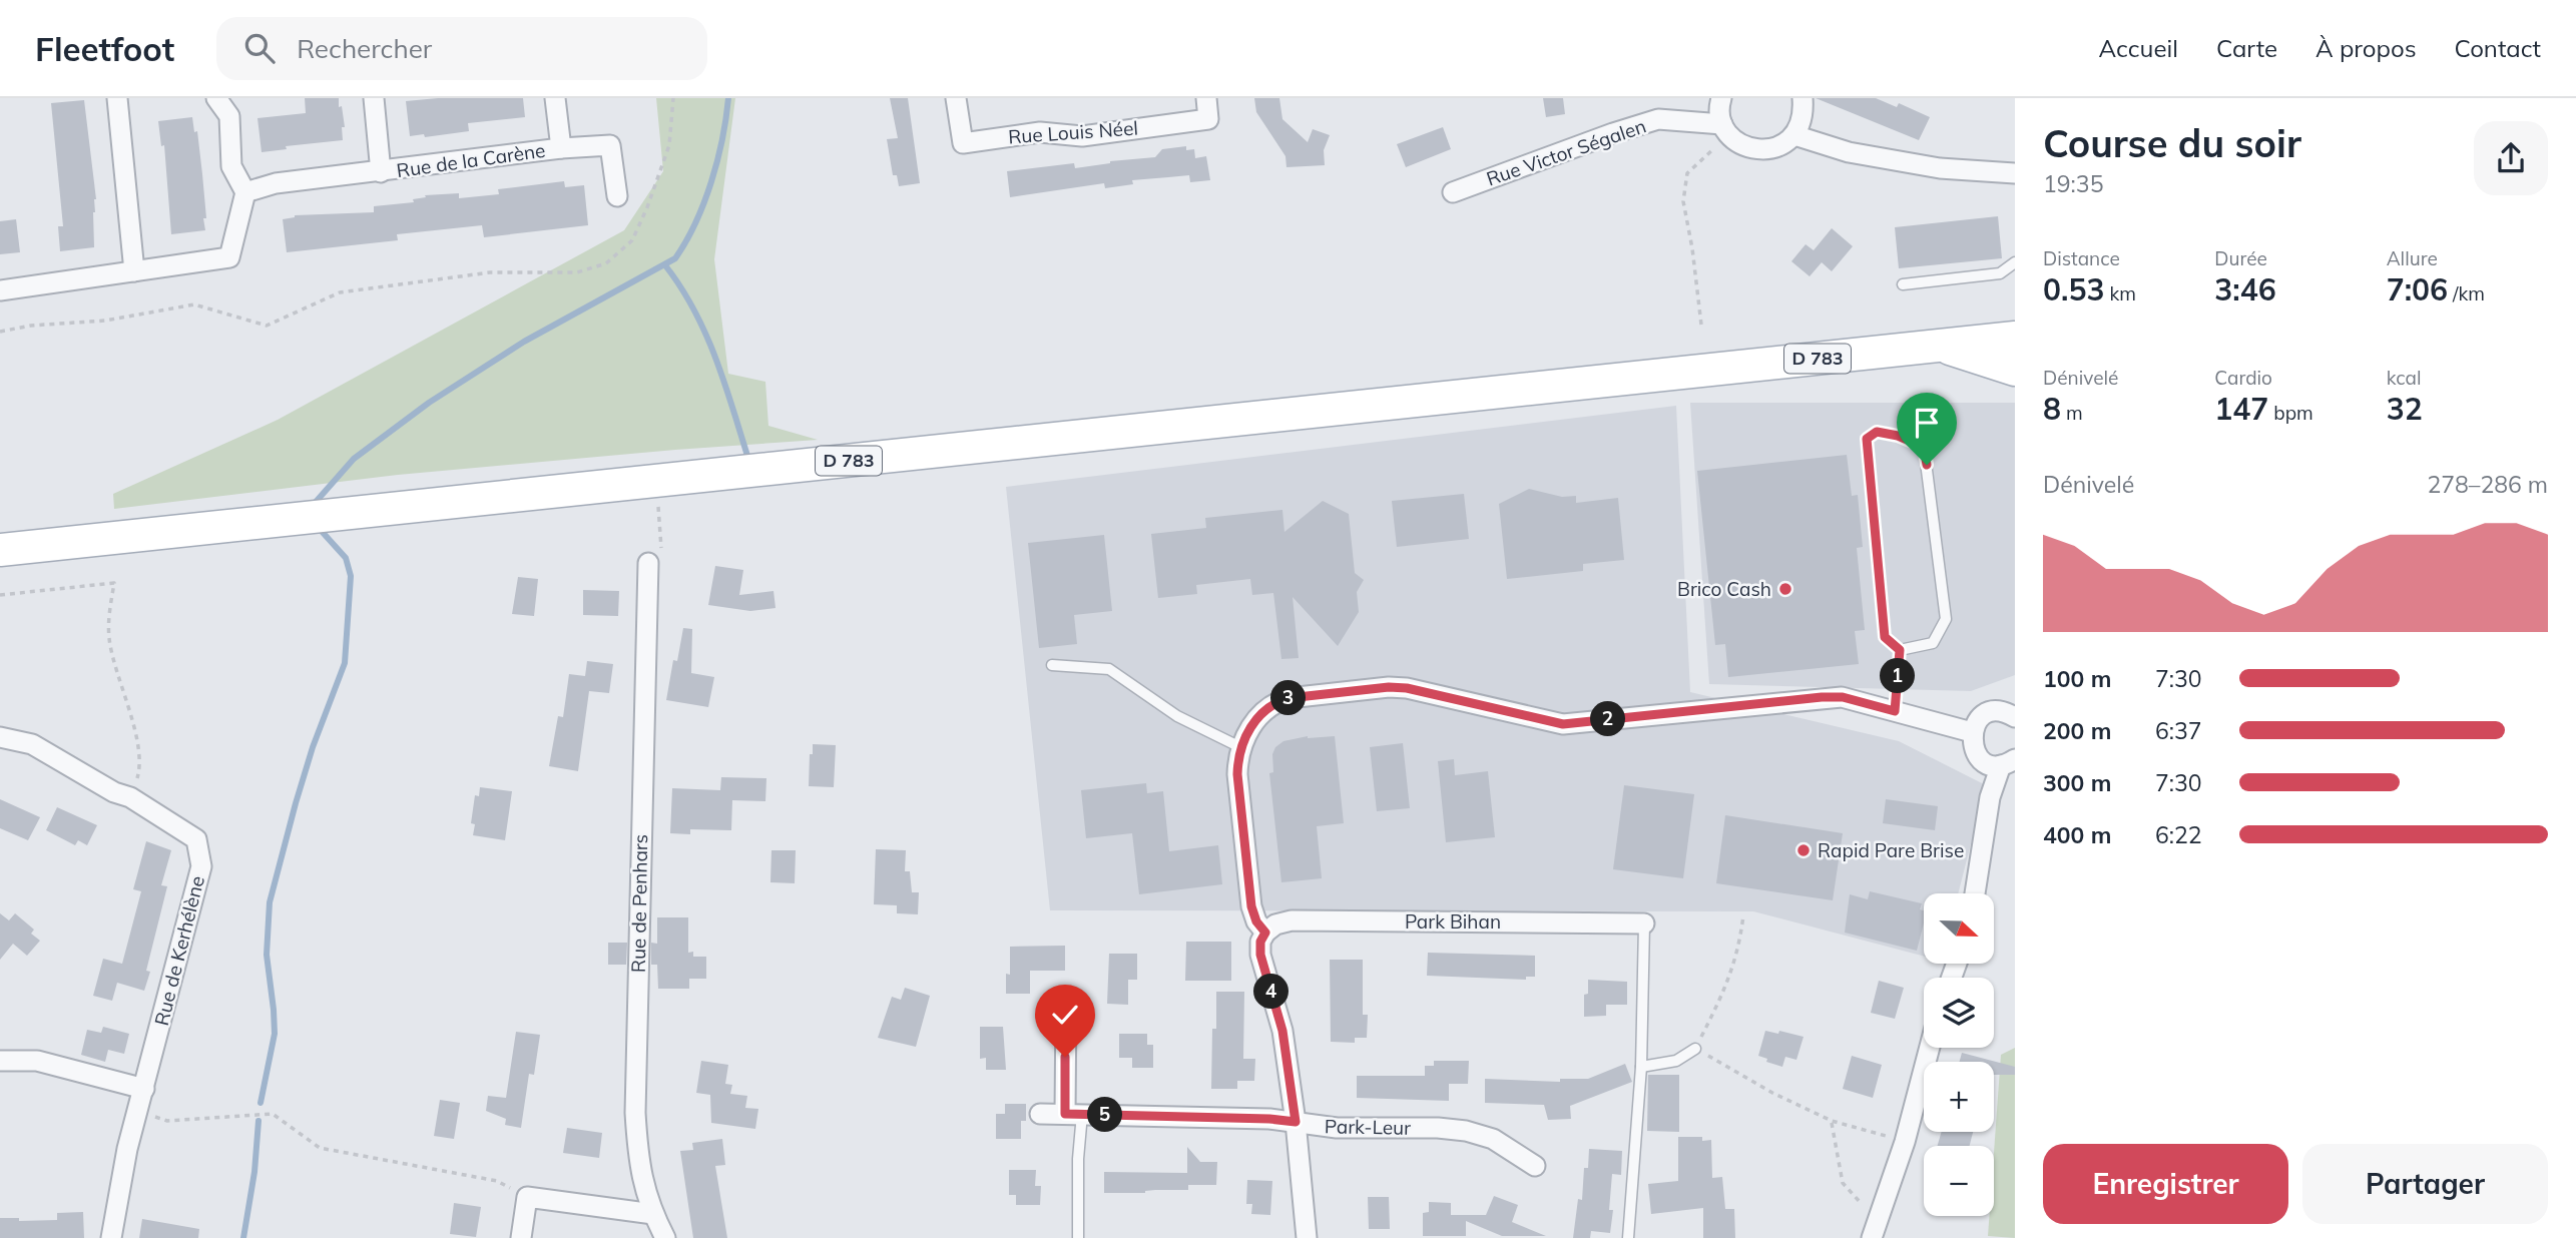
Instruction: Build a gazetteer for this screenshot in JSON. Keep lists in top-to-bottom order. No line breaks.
{"streets":{"main road":["D 783"],"street":["Rue Louis Néel","Rue Victor Ségalen","Rue de la Carène","Rue de Penhars","Park Bihan","Rue de Kerhélène","Park-Leur"]},"places":["Brico Cash","Rapid Pare Brise"],"north":"right","page":{"header":"Fleetfoot","search":"Rechercher","nav":["Accueil","Carte","À propos","Contact"],"heading":["Course du soir","19:35"],"stats":[["Distance","0.53 km"],["Durée","3:46"],["Allure","7:06 /km"],["Dénivelé","8 m"],["Cardio","147 bpm"],["kcal","32"]],"chart":["Dénivelé","278–286 m"],"list":[{"name":"100 m","note":"7:30"},{"name":"200 m","note":"6:37"},{"name":"300 m","note":"7:30"},{"name":"400 m","note":"6:22"}],"pins":["1","3","2","4","5"],"map_buttons":["+","−"],"buttons":["Enregistrer","Partager"]}}
